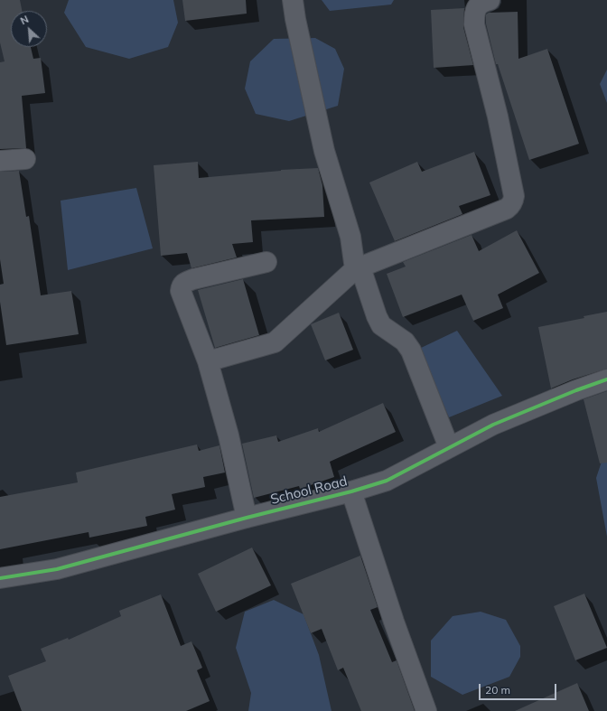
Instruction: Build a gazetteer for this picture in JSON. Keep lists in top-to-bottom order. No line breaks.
{"streets":{"street":["School Road"]},"scale_bar":"20 m","north":"top left"}
